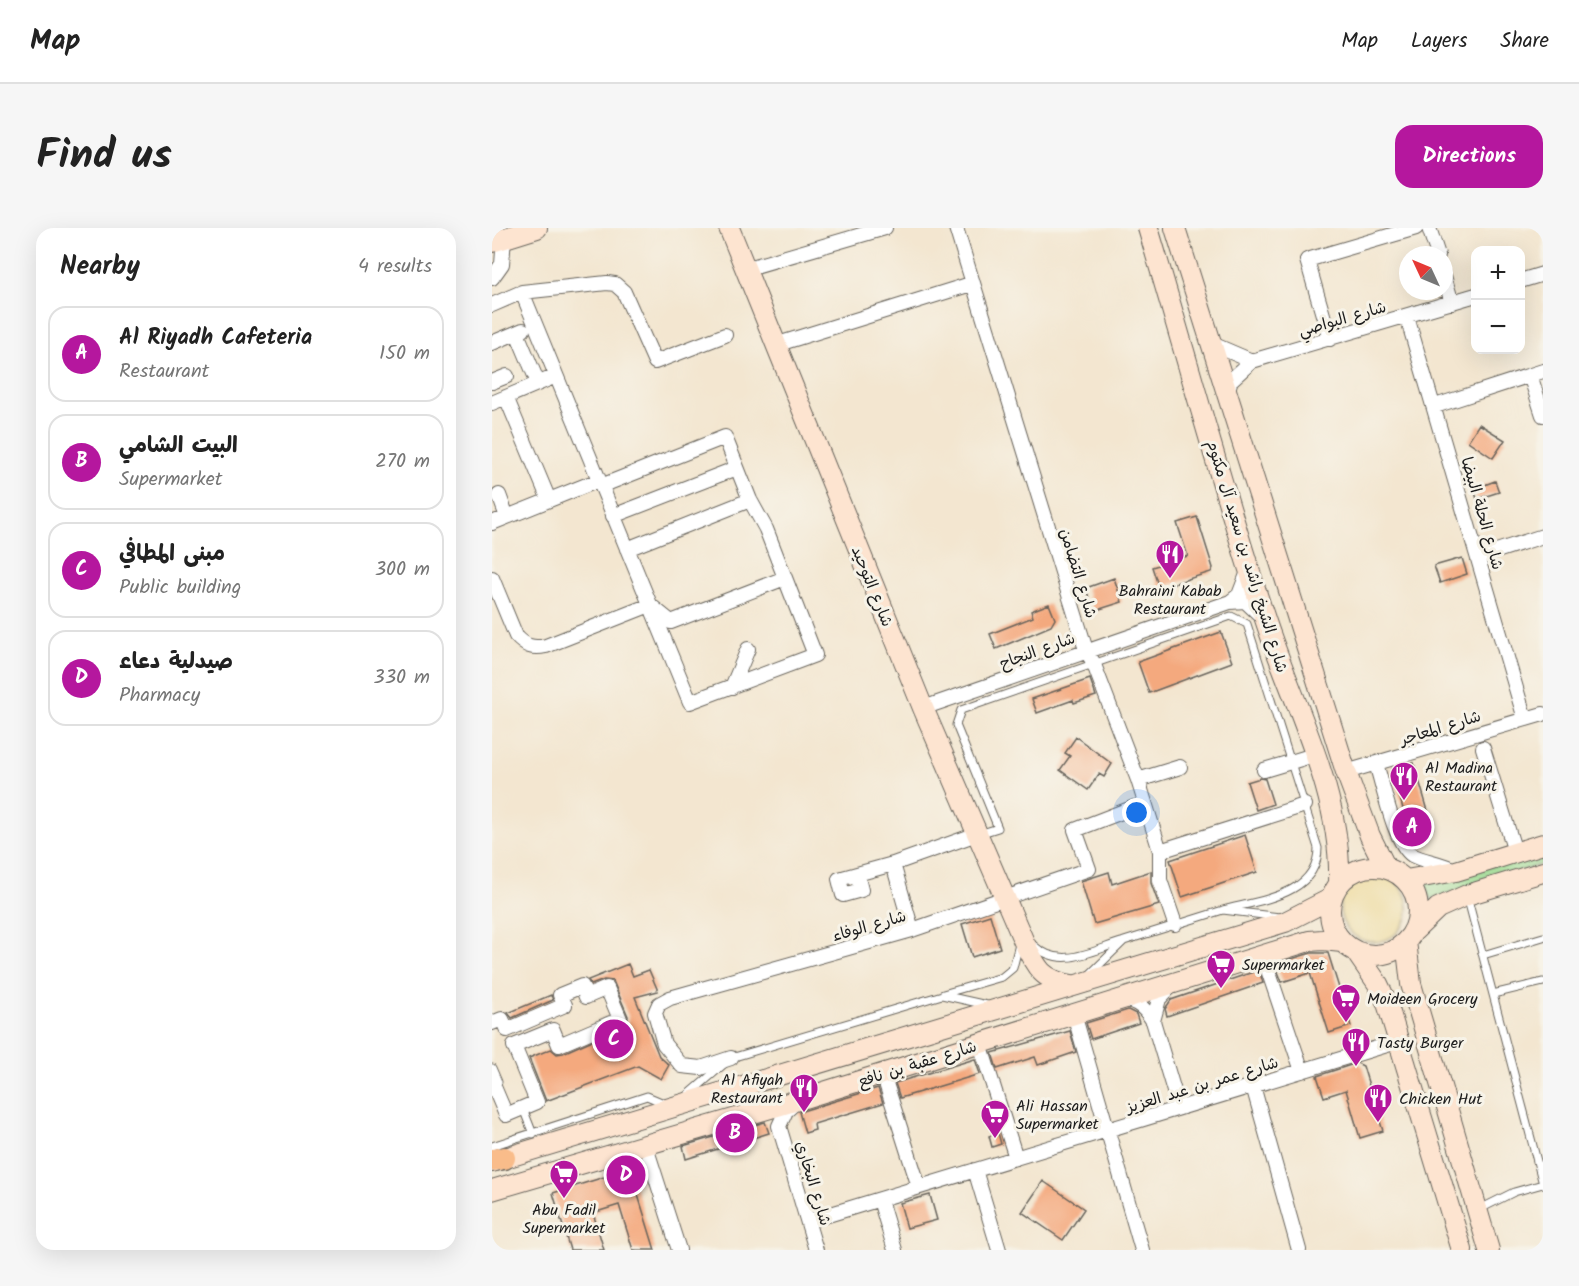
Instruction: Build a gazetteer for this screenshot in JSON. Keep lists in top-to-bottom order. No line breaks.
{"streets":{"street":["شارع البواصي","شارع الحلة البيضا","شارع الشيخ راشد بن سعيد آل مكتوم","شارع التضامن","شارع التوحيد","شارع النجاح","شارع المعاجر","شارع الوفاء","شارع عقبة بن نافع","شارع عمر بن عبد العزيز","شارع البخاري"]},"crossings":[["شارع البواصي","شارع الحلة البيضا"],["شارع البواصي","شارع الشيخ راشد بن سعيد آل مكتوم"],["شارع الحلة البيضا","شارع المعاجر"],["شارع الشيخ راشد بن سعيد آل مكتوم","شارع المعاجر"],["شارع الشيخ راشد بن سعيد آل مكتوم","شارع عقبة بن نافع"],["شارع التضامن","شارع النجاح"],["شارع التضامن","شارع الوفاء"],["شارع التوحيد","شارع النجاح"],["شارع التوحيد","شارع الوفاء"],["شارع التوحيد","شارع عقبة بن نافع"],["شارع عقبة بن نافع","شارع البخاري"],["شارع عمر بن عبد العزيز","شارع البخاري"]],"places":{"restaurant":["Bahraini Kabab Restaurant","Al Madina Restaurant","Tasty Burger","Al Afiyah Restaurant","Chicken Hut"],"supermarket":["Supermarket","Moideen Grocery","Ali Hassan Supermarket","Abu Fadil Supermarket"]},"north":"top left","page":{"header":"Map","nav":["Map","Layers","Share"],"title":"Find us","buttons":"Directions","heading":["Nearby","4 results"],"map_buttons":["+","−"],"list":[{"mark":"A","name":"Al Riyadh Cafeteria","note":"Restaurant","value":"150 m"},{"mark":"B","name":"البيت الشامي","note":"Supermarket","value":"270 m"},{"mark":"C","name":"مبنى المطافي","note":"Public building","value":"300 m"},{"mark":"D","name":"صيدلية دعاء","note":"Pharmacy","value":"330 m"}],"pins":["A","C","B","D"]}}
